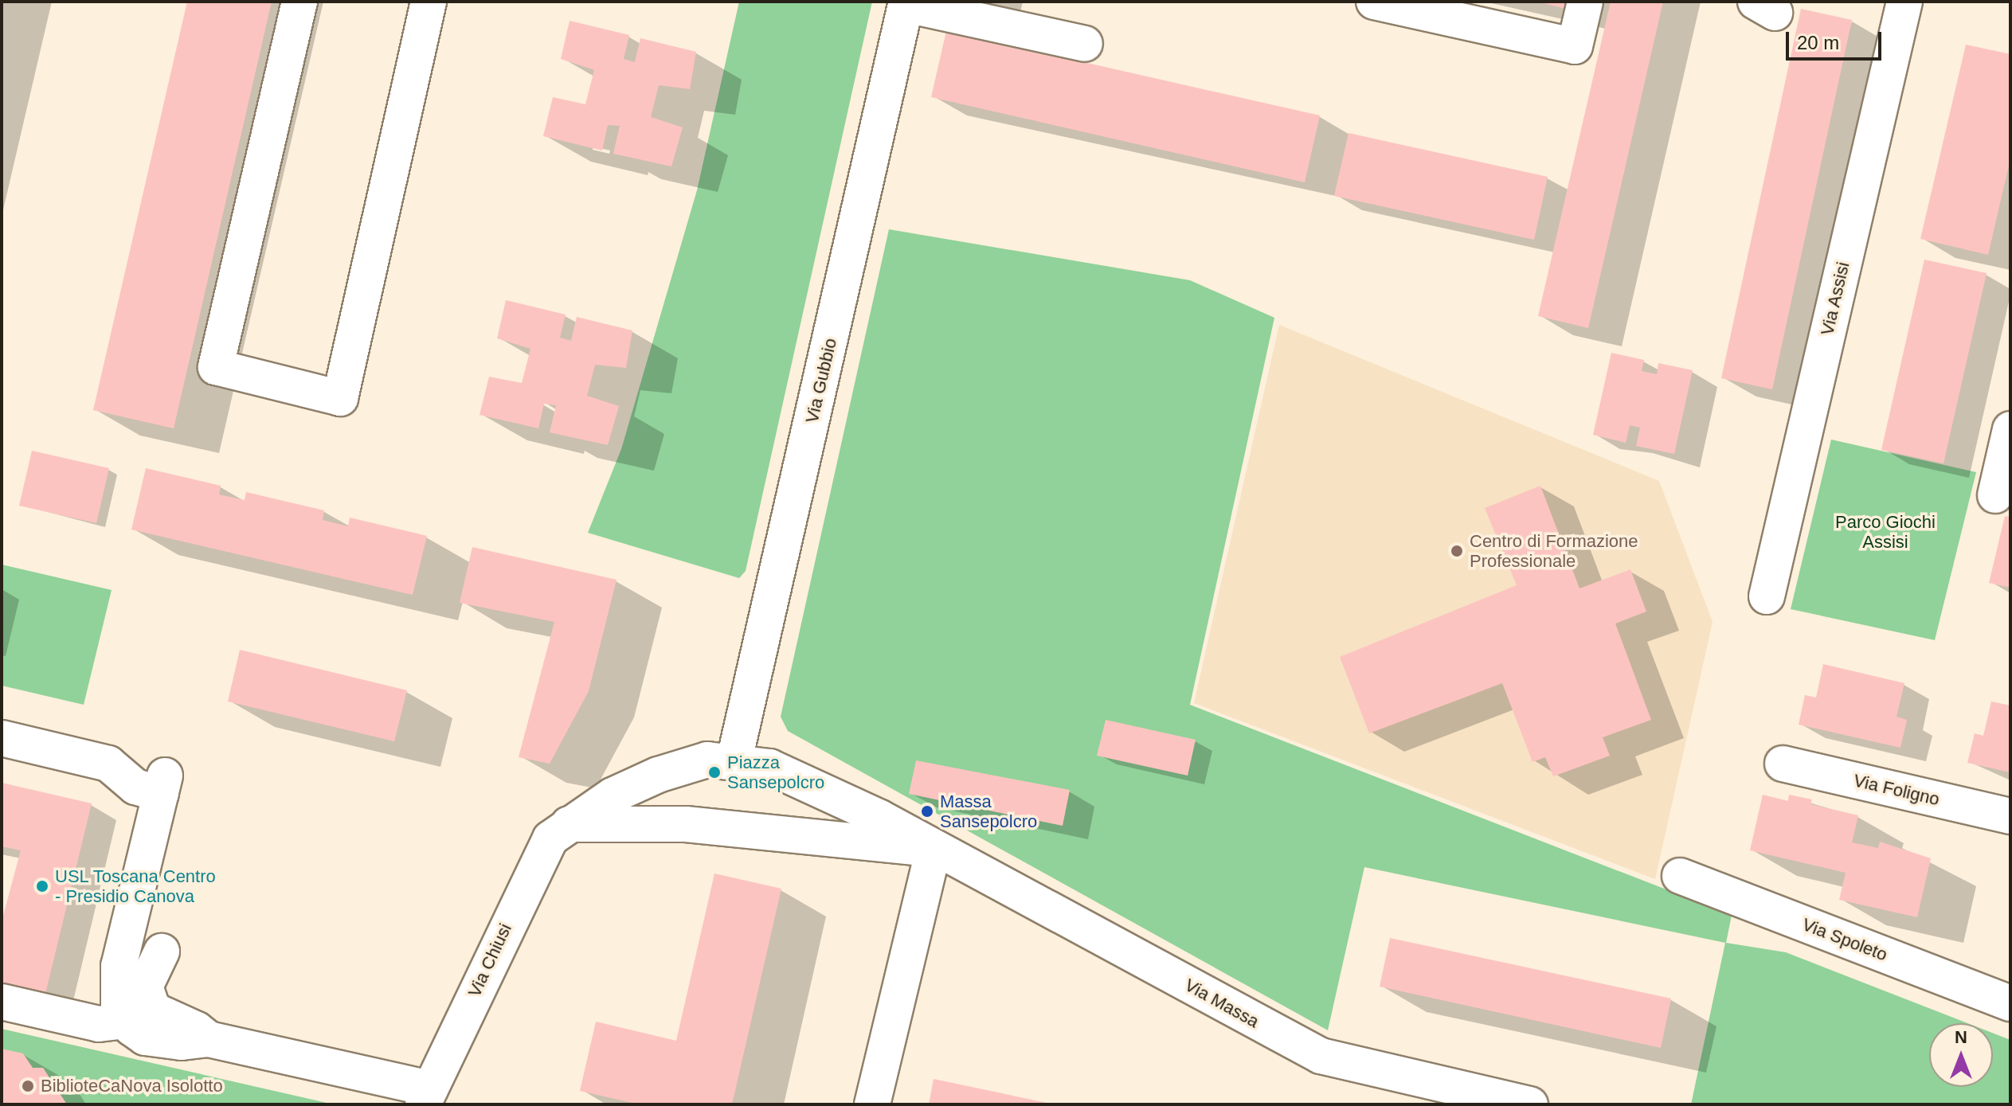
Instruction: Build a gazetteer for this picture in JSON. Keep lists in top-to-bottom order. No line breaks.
{"streets":{"street":["Via Assisi","Via Gubbio","Via Foligno","Via Spoleto","Via Chiusi","Via Massa"]},"parks":["Parco Giochi Assisi"],"places":["Centro di Formazione Professionale","Piazza Sansepolcro","Massa Sansepolcro","USL Toscana Centro - Presidio Canova","BiblioteCaNova Isolotto"],"scale_bar":"20 m","north":"top"}
